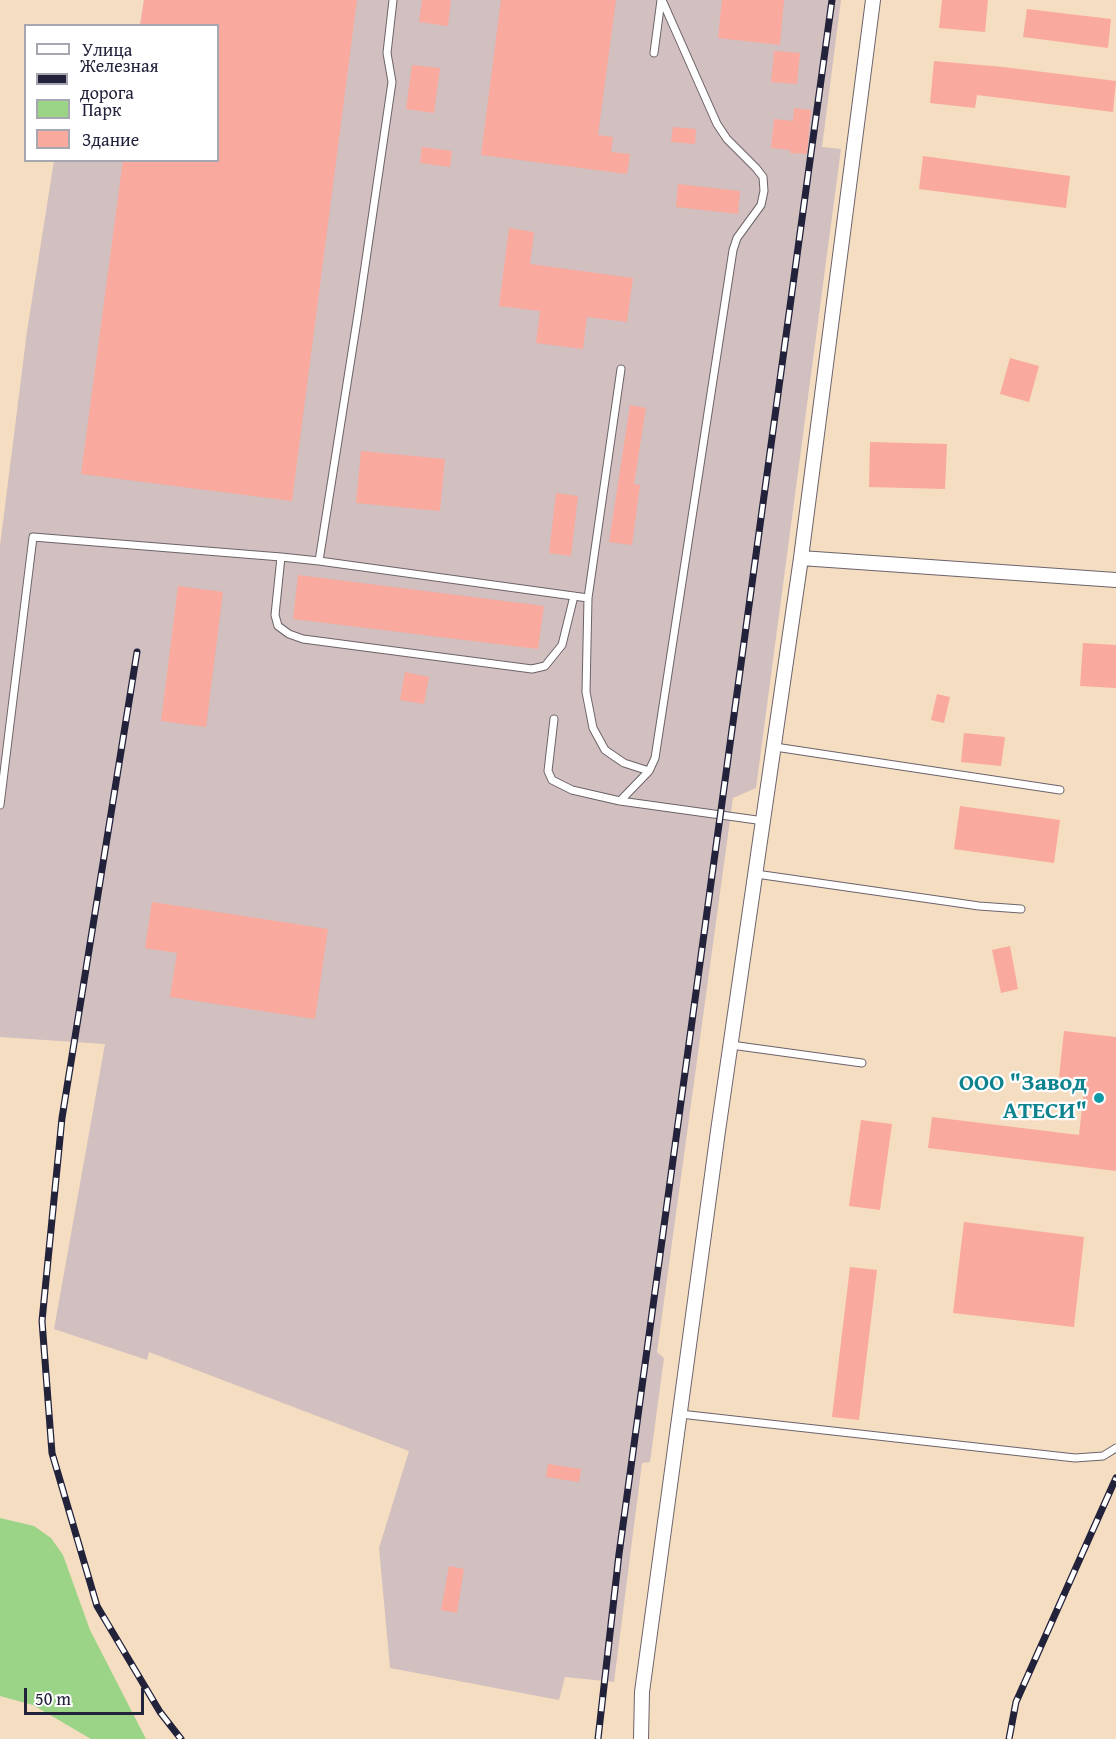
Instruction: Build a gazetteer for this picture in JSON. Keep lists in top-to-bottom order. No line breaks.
{"places":["ООО \"Завод АТЕСИ\""],"legend":["Улица","Железная дорога","Парк","Здание"],"scale_bar":"50 m"}
